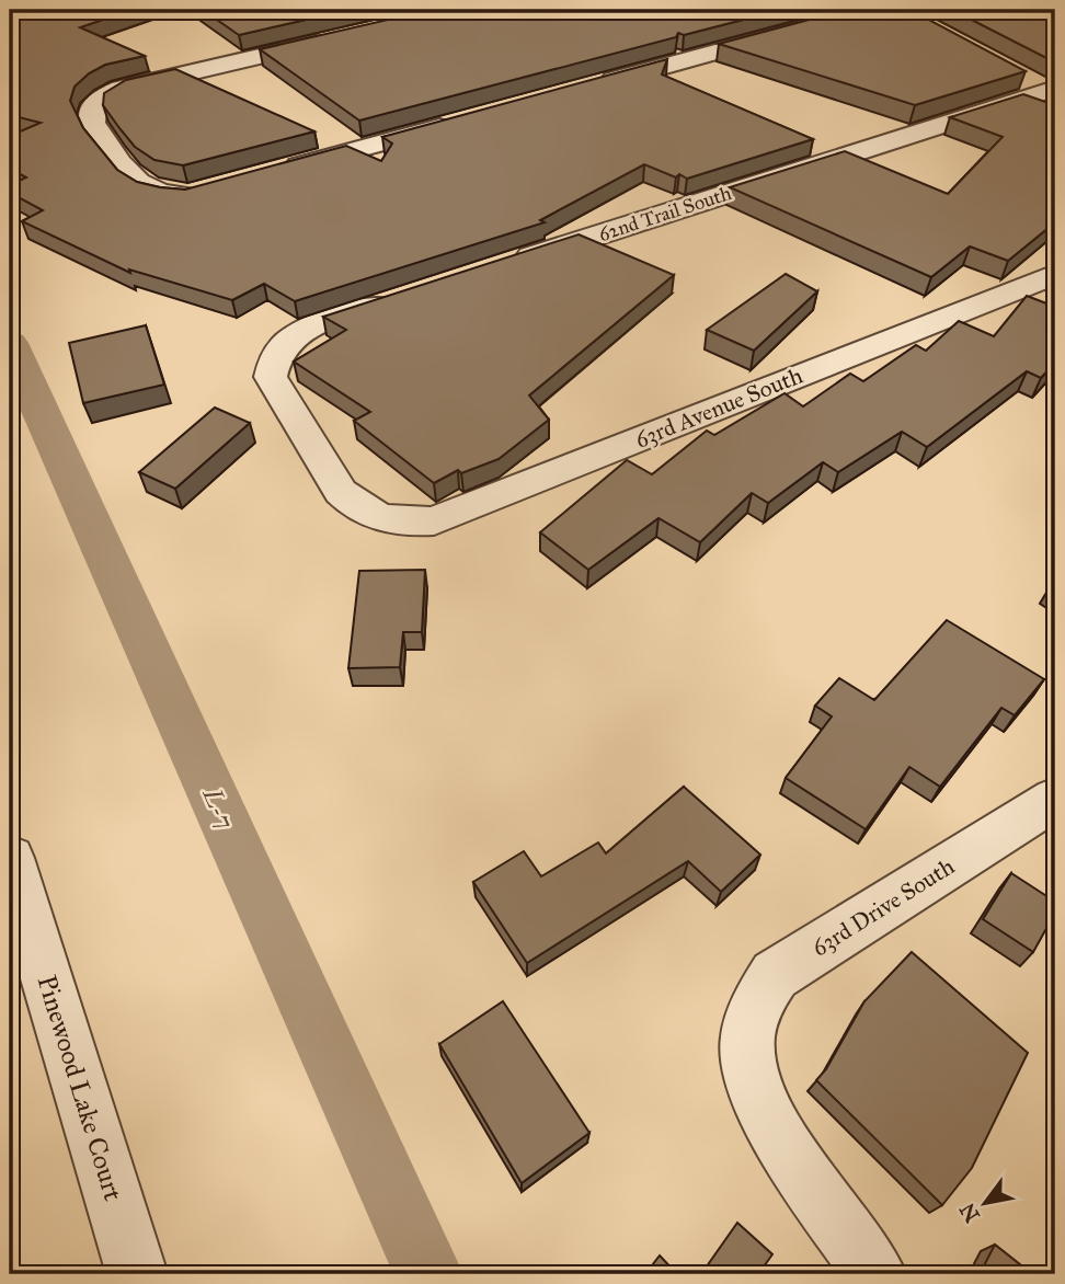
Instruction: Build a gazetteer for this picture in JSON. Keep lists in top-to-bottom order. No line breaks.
{"streets":{"street":["62nd Trail South","63rd Avenue South","63rd Drive South","Pinewood Lake Court"]},"water":["L-7"],"north":"bottom left"}
